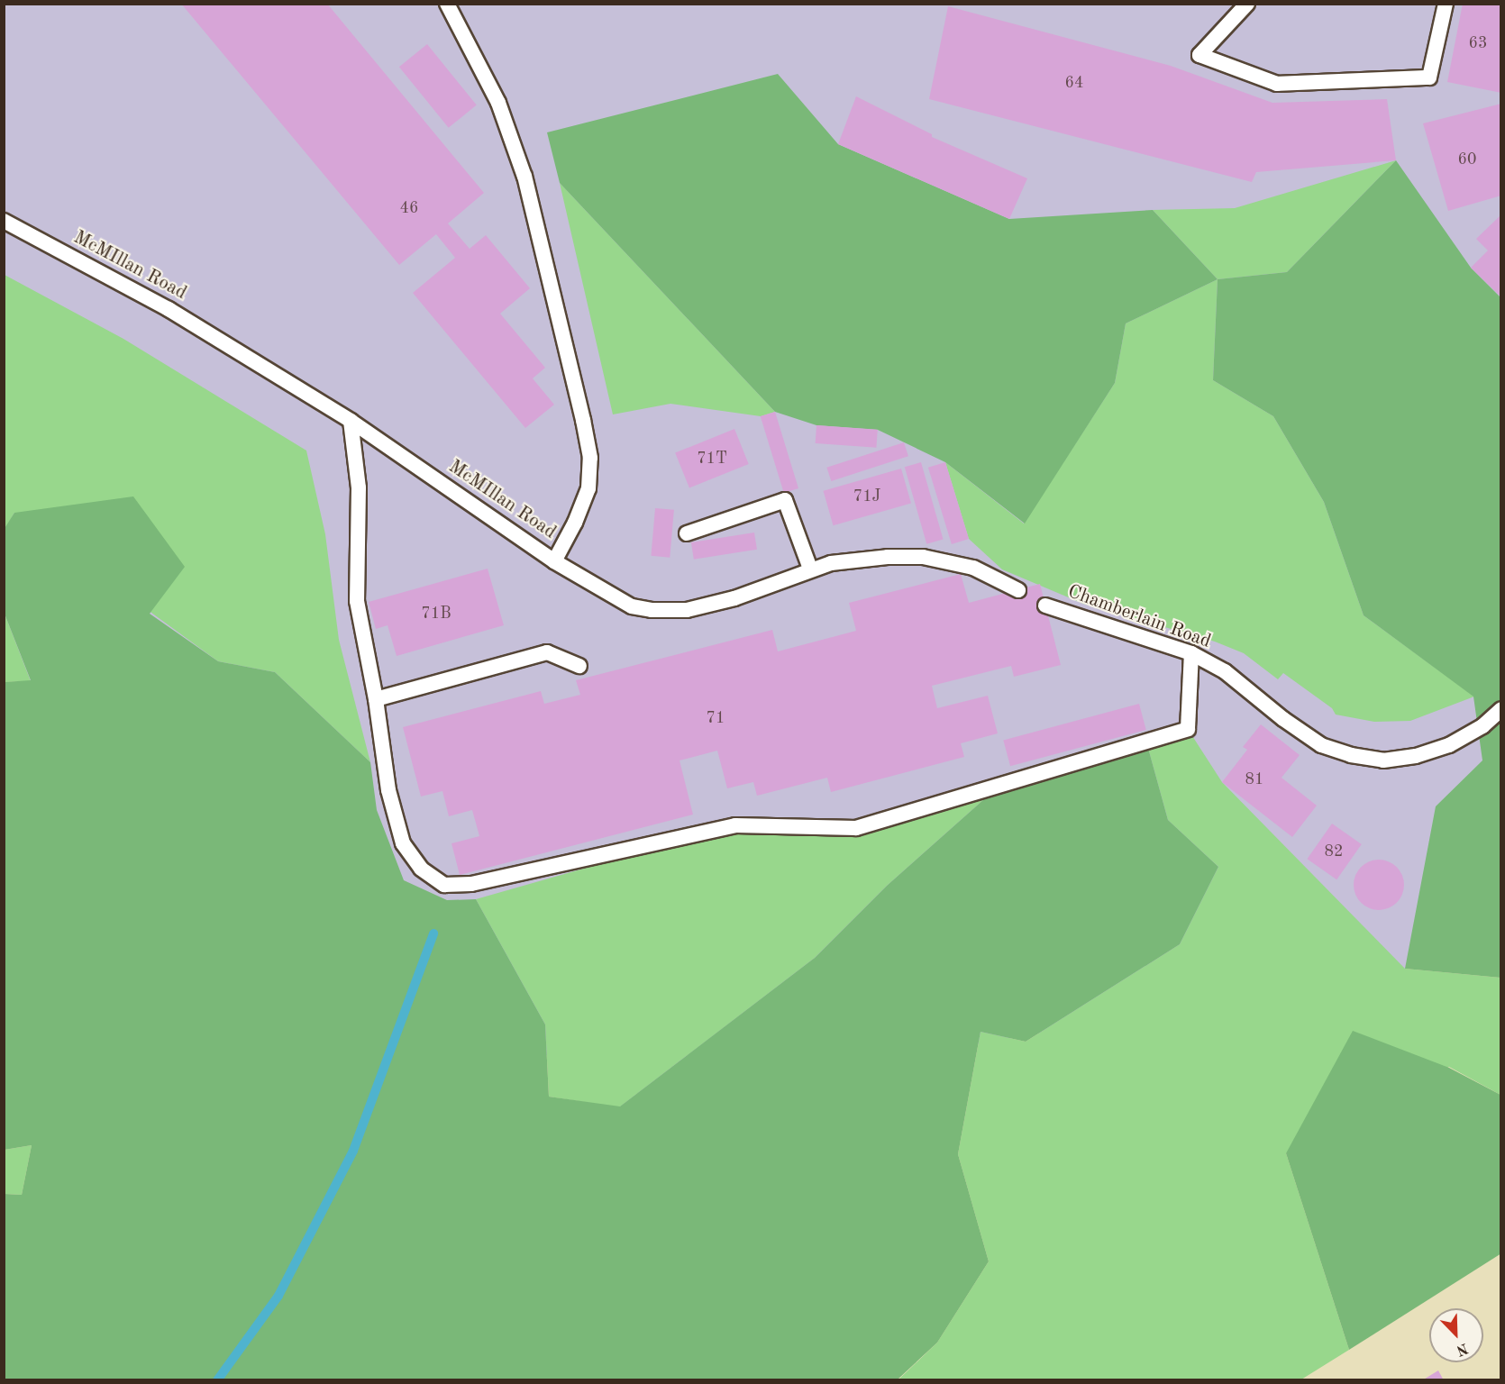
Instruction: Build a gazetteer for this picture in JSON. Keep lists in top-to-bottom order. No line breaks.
{"streets":{"lane":["McMIllan Road","Chamberlain Road"]},"house_numbers":["63","64","60","46","71T","71J","71B","71","81","82"],"north":"bottom right"}
